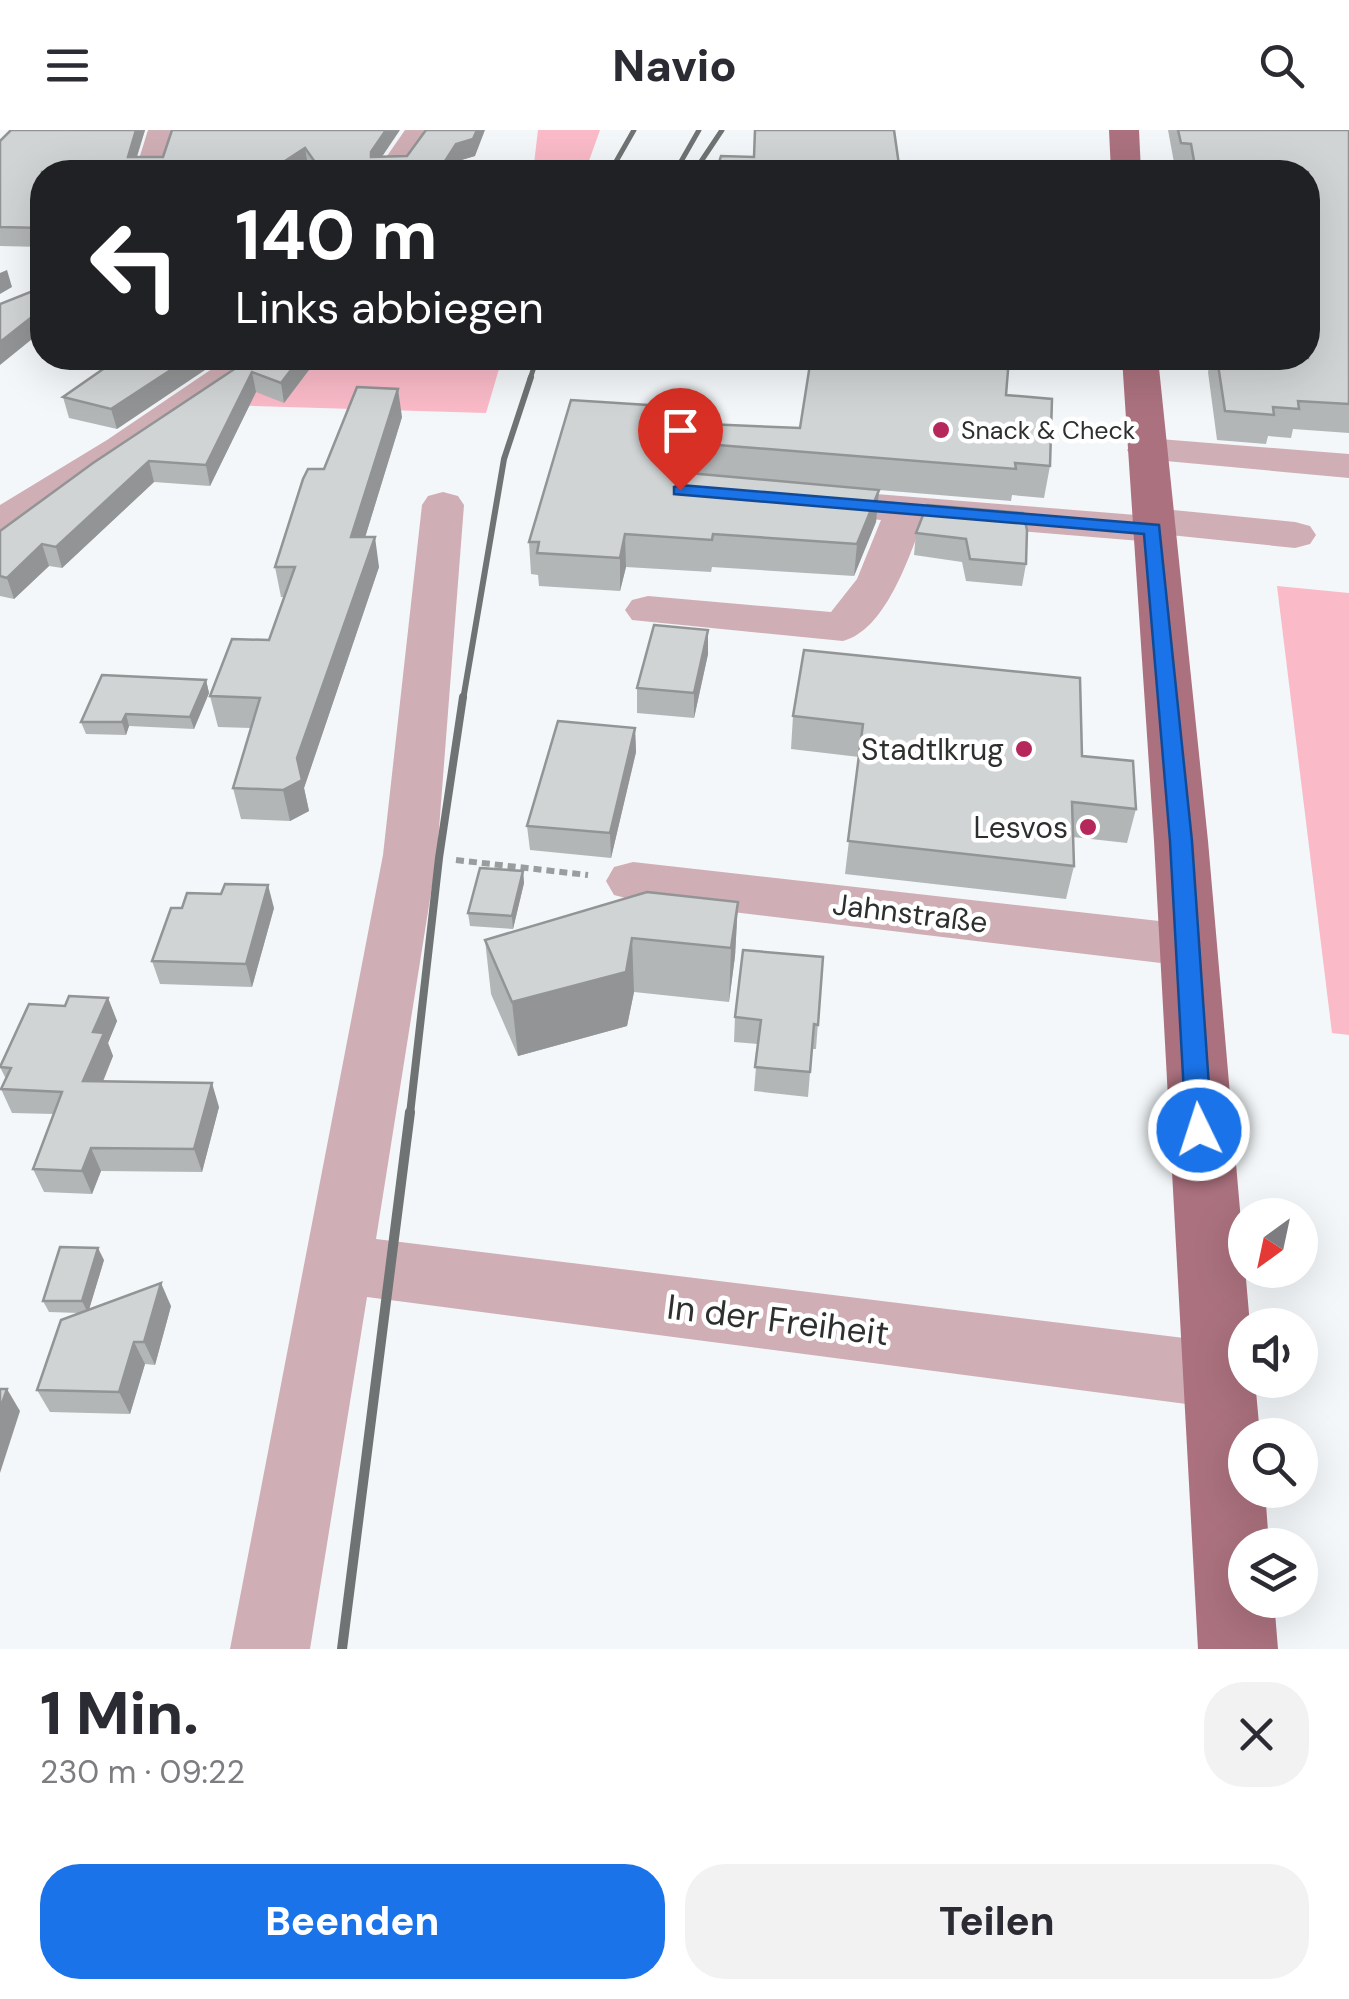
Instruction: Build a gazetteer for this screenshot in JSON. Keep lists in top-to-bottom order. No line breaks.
{"streets":{"street":["Jahnstraße","In der Freiheit"]},"places":["Snack & Check","Stadtlkrug","Lesvos"],"north":"bottom left","page":{"header":"Navio","turn":["140 m","Links abbiegen"],"heading":["1 Min.","230 m · 09:22"],"buttons":["Beenden","Teilen"]}}
